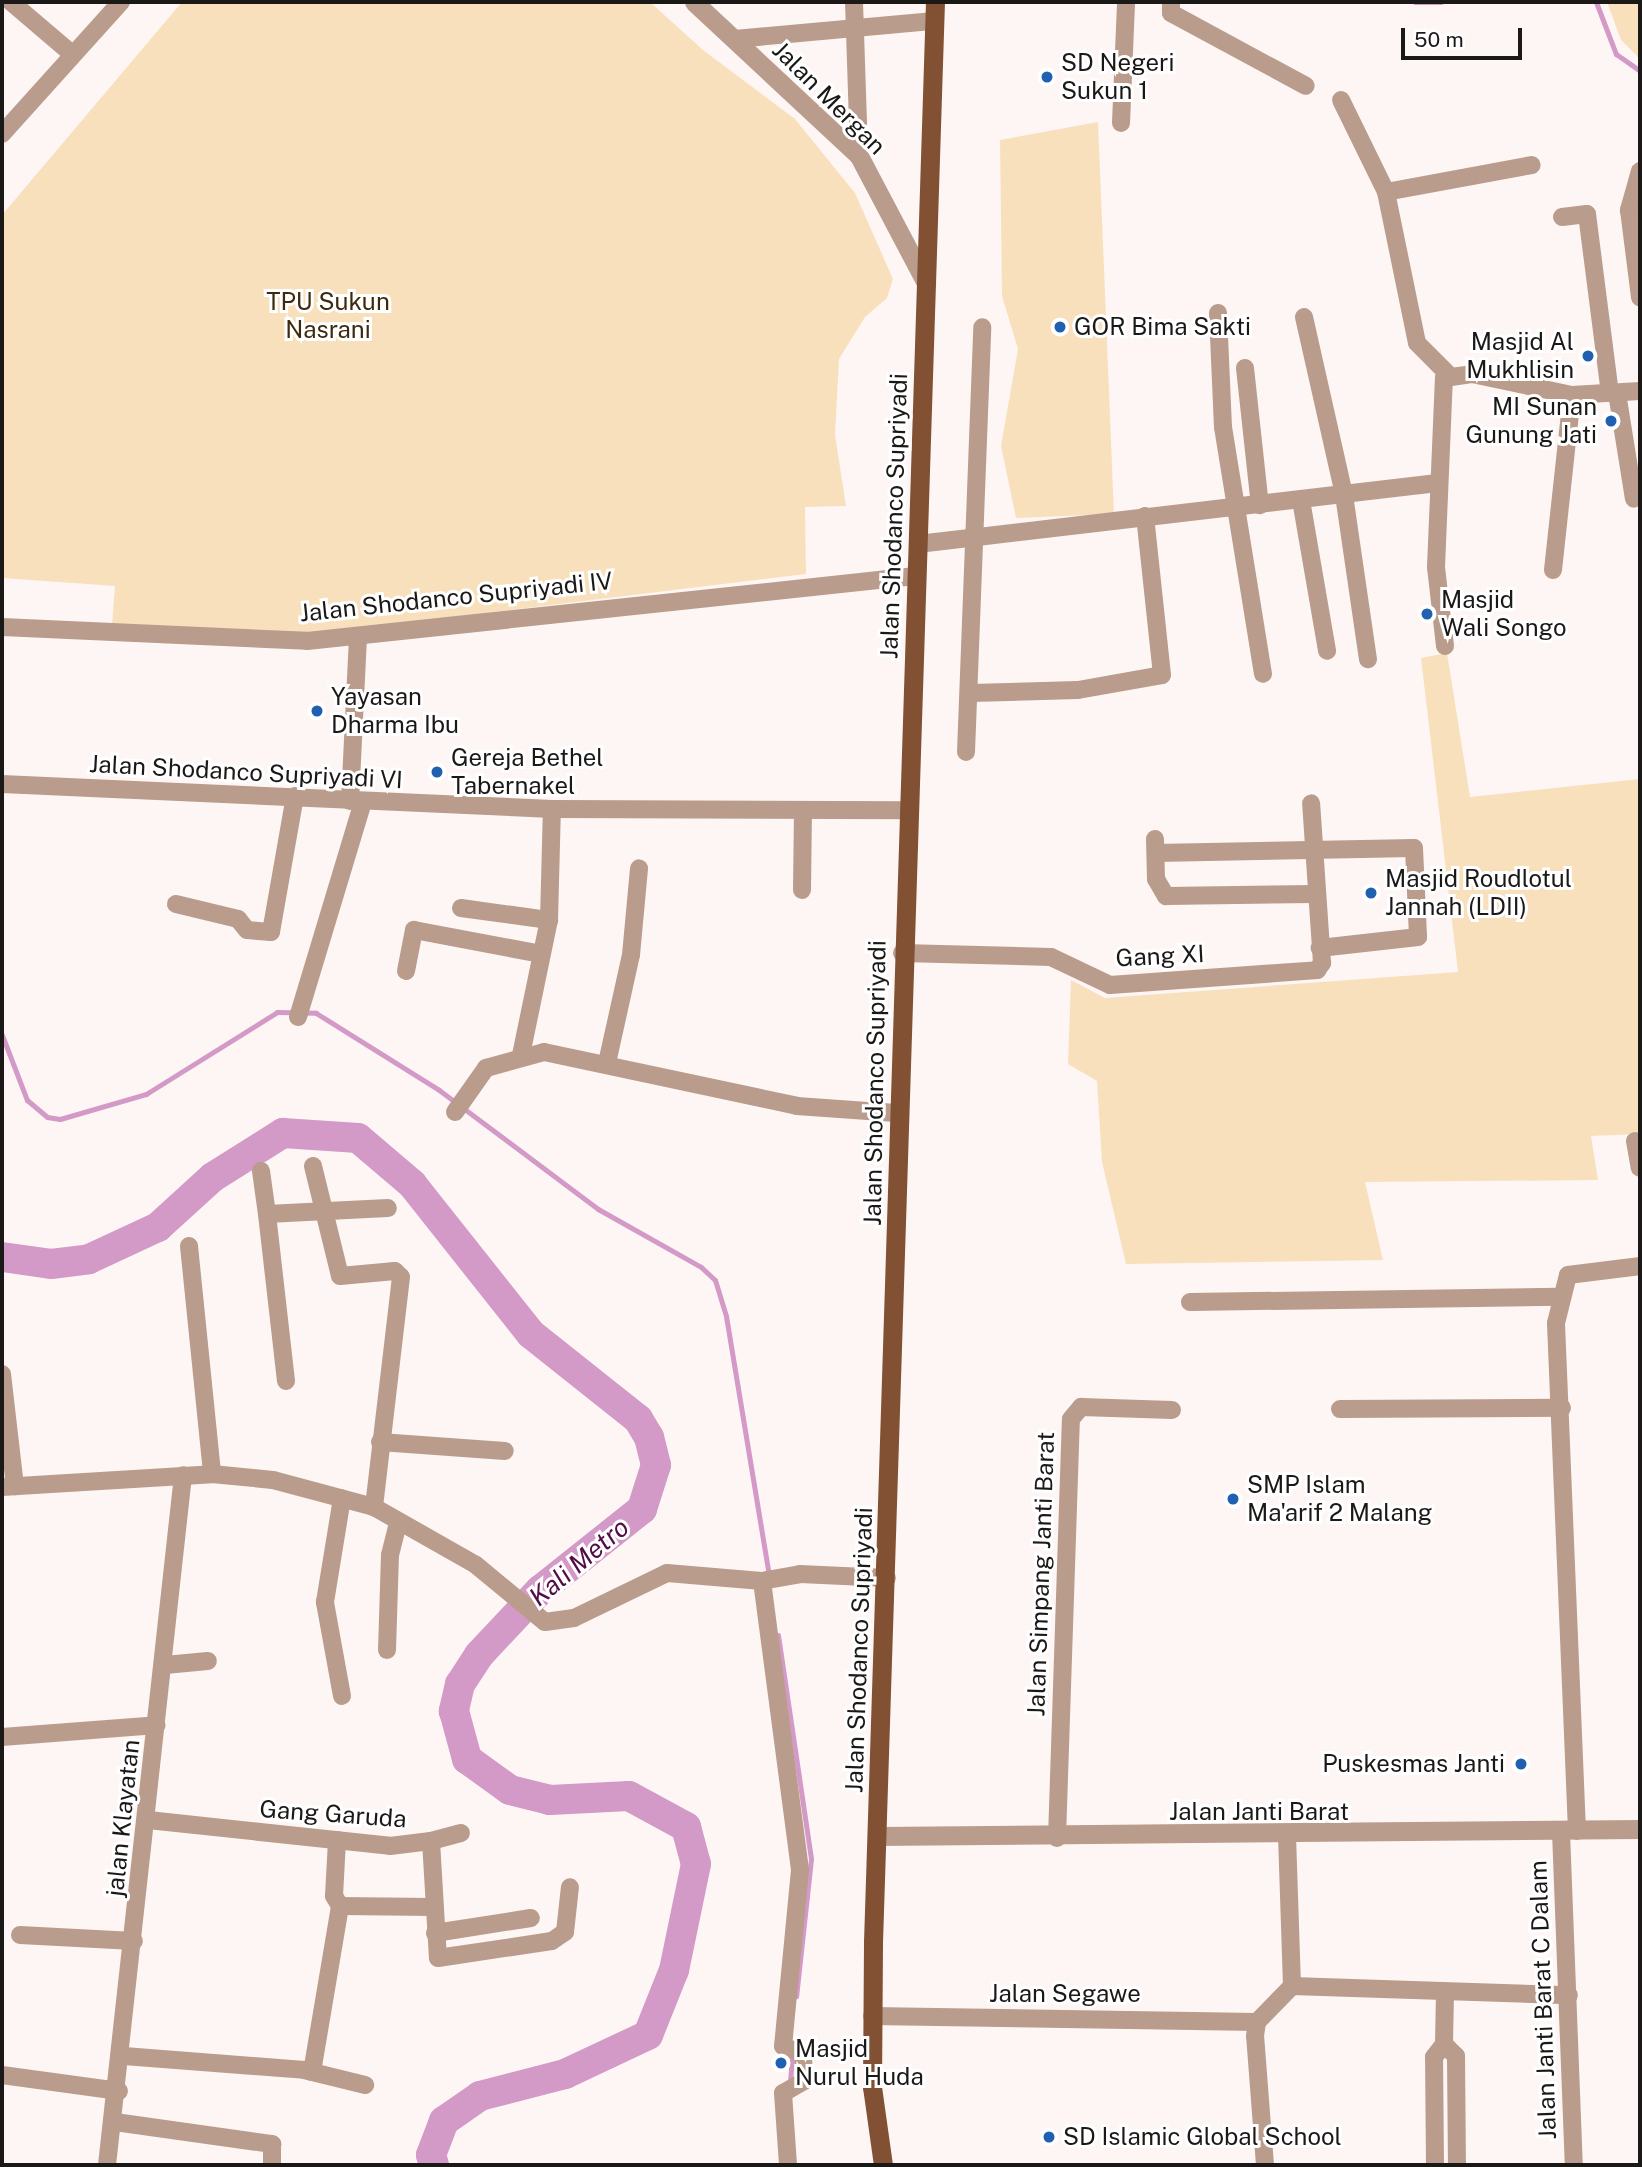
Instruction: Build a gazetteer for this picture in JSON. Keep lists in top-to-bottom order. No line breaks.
{"streets":{"main road":["Jalan Shodanco Supriyadi"],"street":["Jalan Mergan","Jalan Shodanco Supriyadi IV","Jalan Shodanco Supriyadi VI","Gang XI","Jalan Simpang Janti Barat","Jalan Janti Barat","Gang Garuda","jalan Klayatan","Jalan Segawe","Jalan Janti Barat C Dalam"]},"crossings":[["Jalan Mergan","Jalan Shodanco Supriyadi"],["Jalan Shodanco Supriyadi","Jalan Shodanco Supriyadi IV"],["Jalan Shodanco Supriyadi","Jalan Shodanco Supriyadi VI"],["Jalan Shodanco Supriyadi","Gang XI"],["Jalan Shodanco Supriyadi","Jalan Janti Barat"],["Jalan Shodanco Supriyadi","Jalan Segawe"],["Jalan Simpang Janti Barat","Jalan Janti Barat"],["Jalan Janti Barat","Jalan Janti Barat C Dalam"],["Gang Garuda","jalan Klayatan"]],"water":["Kali Metro"],"parks":["TPU Sukun Nasrani"],"places":["SD Negeri Sukun 1","GOR Bima Sakti","Masjid Al Mukhlisin","MI Sunan Gunung Jati","Masjid Wali Songo","Yayasan Dharma Ibu","Gereja Bethel Tabernakel","Masjid Roudlotul Jannah (LDII)","SMP Islam Ma'arif 2 Malang","Puskesmas Janti","Masjid Nurul Huda","SD Islamic Global School"],"scale_bar":"50 m"}
